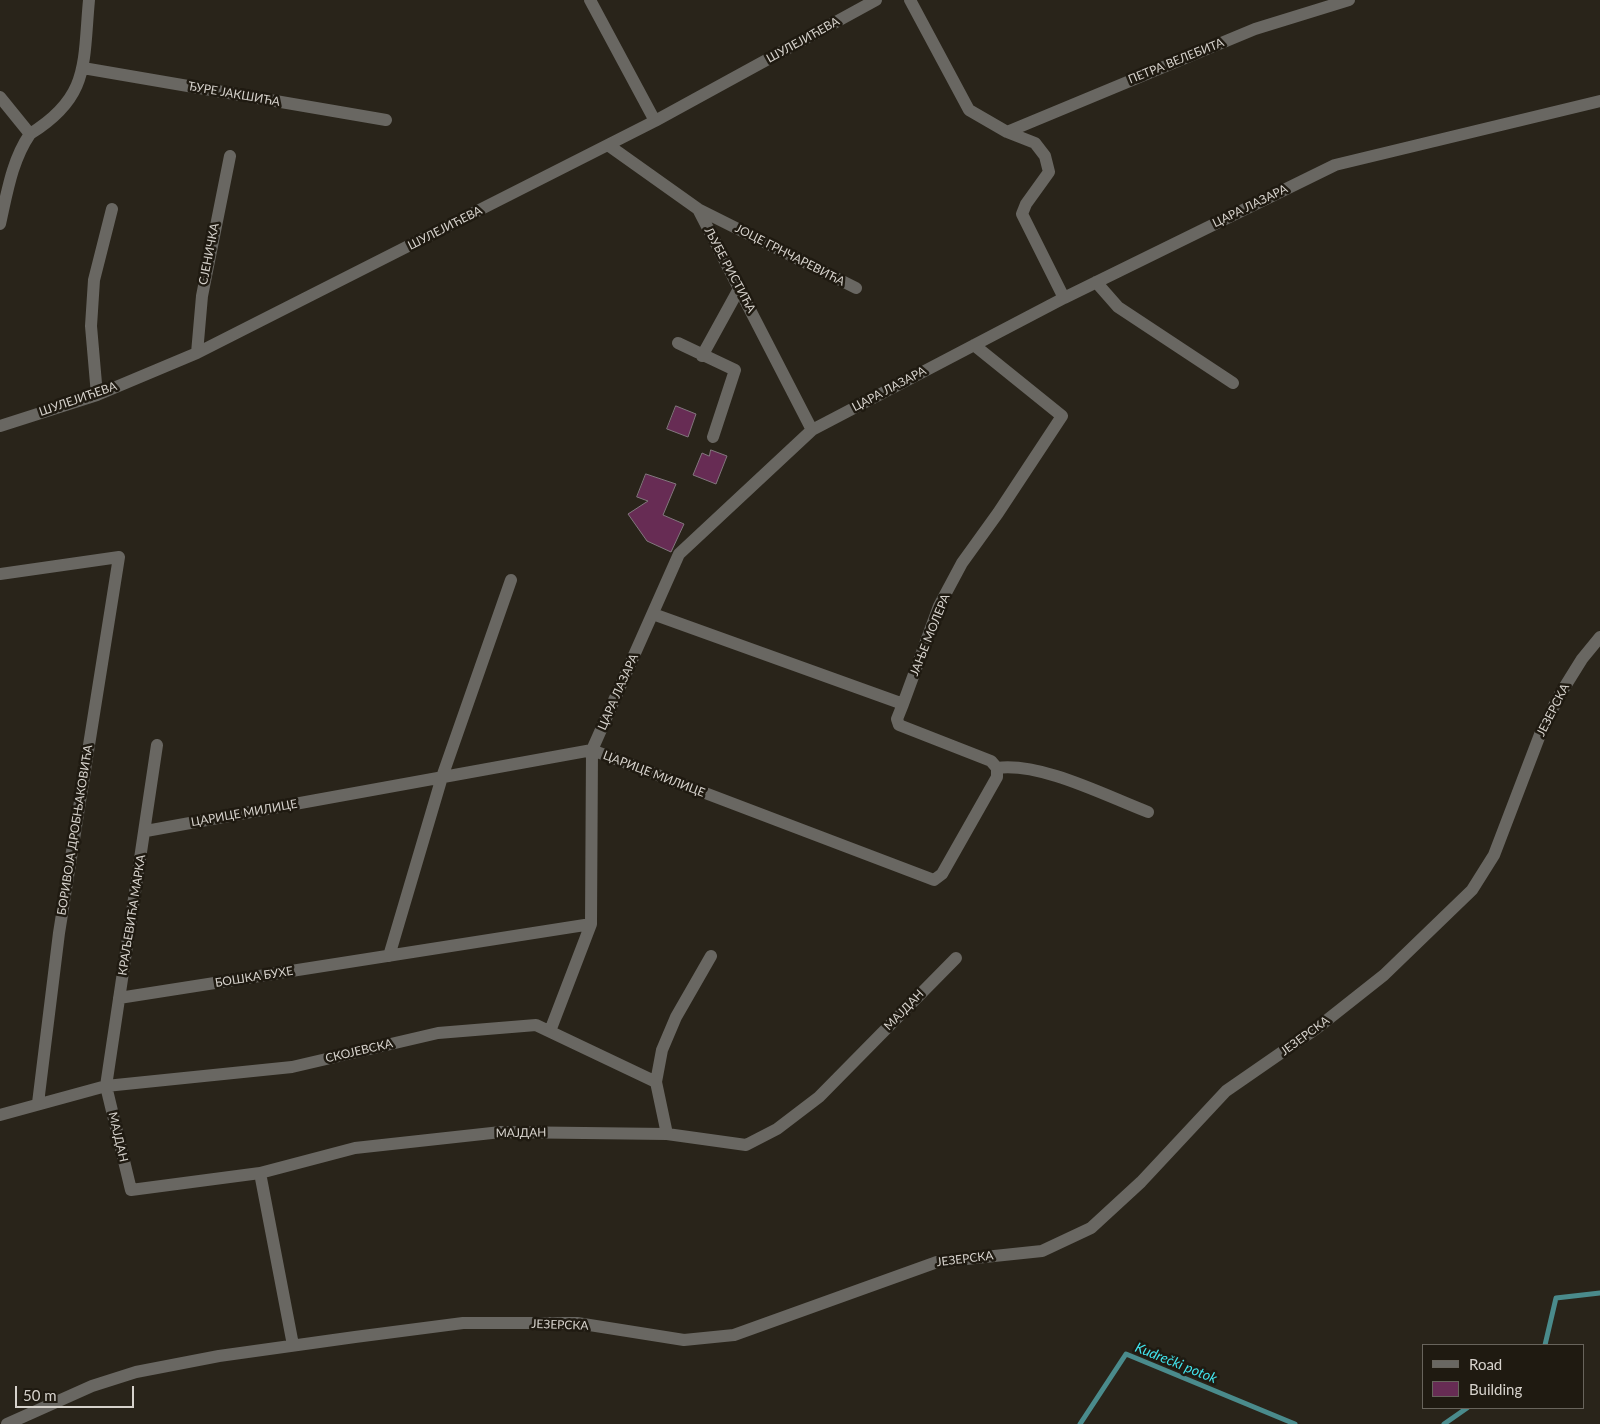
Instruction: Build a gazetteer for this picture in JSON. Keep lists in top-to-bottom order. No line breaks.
{"streets":{"street":["ШУЛЕЈИЋЕВА","ПЕТРА ВЕЛЕБИТА","ЂУРЕ ЈАКШИЋА","ЦАРА ЛАЗАРА","СЈЕНИЧКА","ЈОЦЕ ГРНЧАРЕВИЋА","ЉУБЕ РИСТИЋА","ЈАЊЕ МОЛЕРА","ЈЕЗЕРСКА","ЦАРИЦЕ МИЛИЦЕ","БОРИВОЈА ДРОБЊАКОВИЋА","КРАЉЕВИЋА МАРКА","БОШКА БУХЕ","МАЈДАН","СКОЈЕВСКА"]},"crossings":[["ШУЛЕЈИЋЕВА","СЈЕНИЧКА"],["ШУЛЕЈИЋЕВА","ЉУБЕ РИСТИЋА"],["ЦАРА ЛАЗАРА","ЉУБЕ РИСТИЋА"],["ЦАРА ЛАЗАРА","ЈАЊЕ МОЛЕРА"],["ЦАРА ЛАЗАРА","ЦАРИЦЕ МИЛИЦЕ"],["ЦАРА ЛАЗАРА","БОШКА БУХЕ"],["ЦАРА ЛАЗАРА","СКОЈЕВСКА"],["ЈОЦЕ ГРНЧАРЕВИЋА","ЉУБЕ РИСТИЋА"],["ЦАРИЦЕ МИЛИЦЕ","КРАЉЕВИЋА МАРКА"],["БОРИВОЈА ДРОБЊАКОВИЋА","СКОЈЕВСКА"],["КРАЉЕВИЋА МАРКА","БОШКА БУХЕ"],["КРАЉЕВИЋА МАРКА","МАЈДАН"],["КРАЉЕВИЋА МАРКА","СКОЈЕВСКА"],["МАЈДАН","СКОЈЕВСКА"]],"water":["Kudrečki potok"],"legend":["Road","Building"],"scale_bar":"50 m"}
